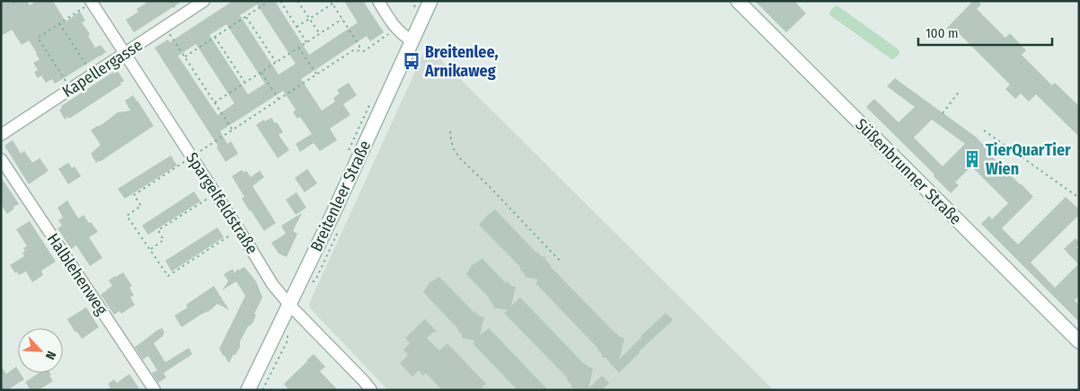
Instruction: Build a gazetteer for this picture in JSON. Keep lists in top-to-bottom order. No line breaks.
{"streets":{"street":["Kapellergasse","Süßenbrunner Straße","Breitenleer Straße","Spargelfeldstraße","Halblehenweg"]},"crossings":[["Kapellergasse","Spargelfeldstraße"],["Breitenleer Straße","Spargelfeldstraße"]],"places":{"bus stop":["Breitenlee, Arnikaweg"],"building":["TierQuarTier Wien"]},"scale_bar":"100 m","north":"bottom right"}
